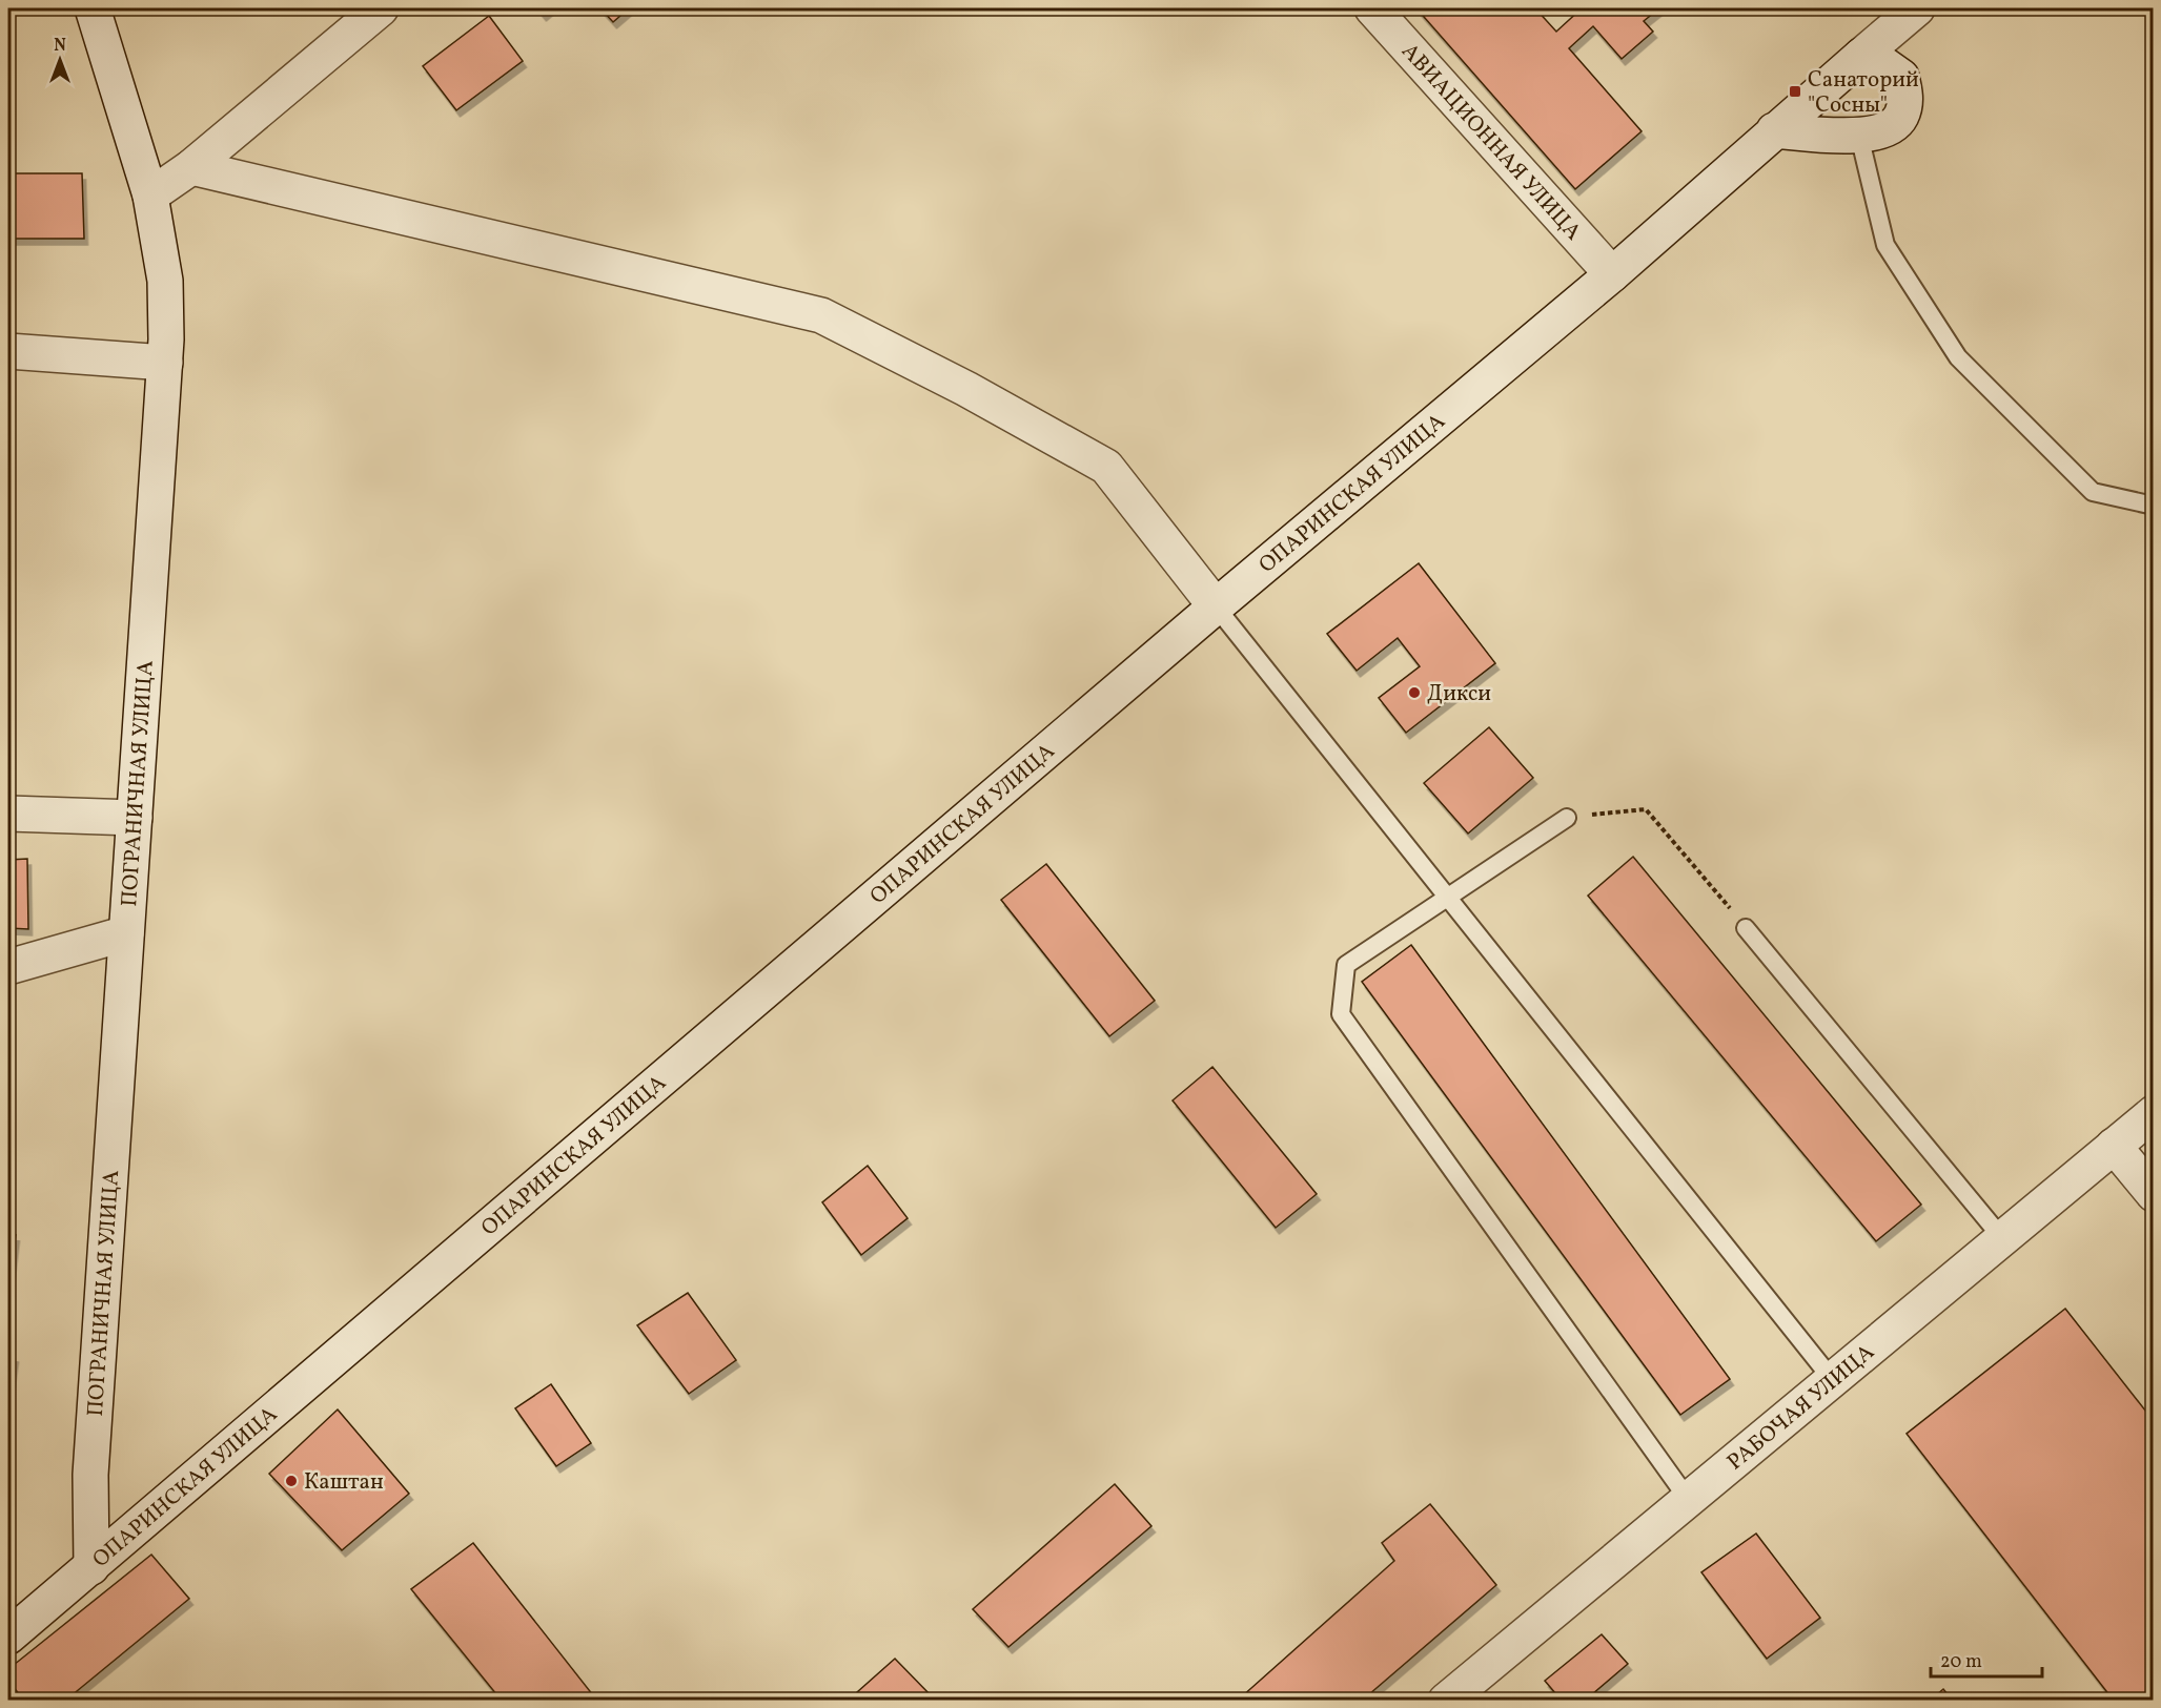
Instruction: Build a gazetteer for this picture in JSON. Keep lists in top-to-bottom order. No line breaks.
{"streets":{"street":["АВИАЦИОННАЯ УЛИЦА","ОПАРИНСКАЯ УЛИЦА","ПОГРАНИЧНАЯ УЛИЦА","РАБОЧАЯ УЛИЦА"]},"crossings":[["АВИАЦИОННАЯ УЛИЦА","ОПАРИНСКАЯ УЛИЦА"],["ОПАРИНСКАЯ УЛИЦА","ПОГРАНИЧНАЯ УЛИЦА"]],"places":{"transit":["Санаторий \"Сосны\""],"other":["Дикси","Каштан"]},"scale_bar":"20 m","north":"top"}
